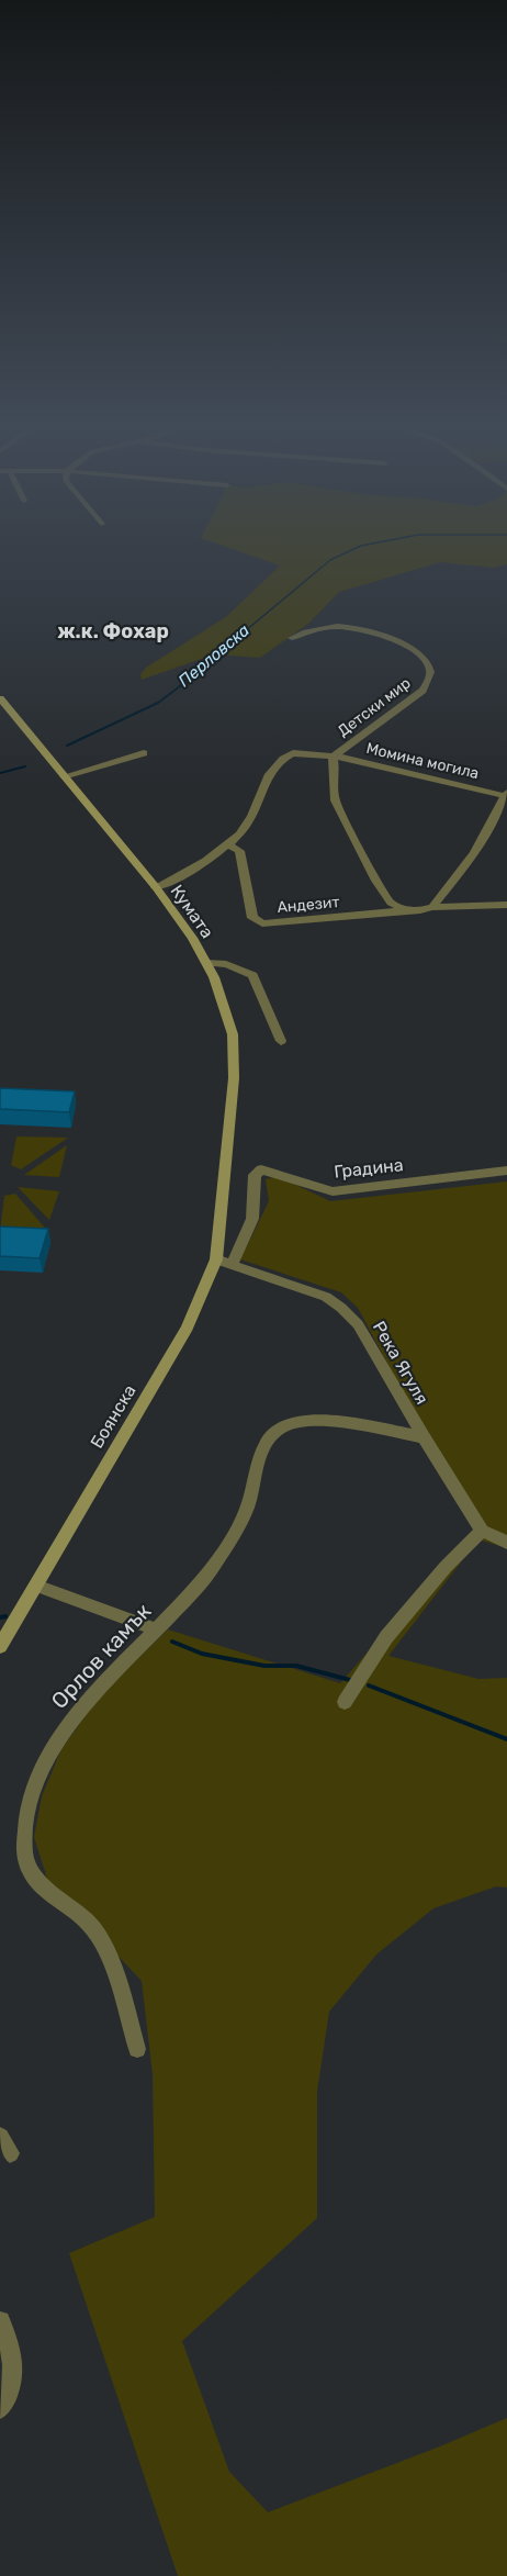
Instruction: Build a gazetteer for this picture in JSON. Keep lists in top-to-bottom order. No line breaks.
{"streets":{"main road":["Кумата","Боянска"],"street":["Детски мир","Момина могила","Андезит","Градина","Река Ягуля","Орлов камък"]},"crossings":[["Детски мир","Момина могила"],["Детски мир","Андезит"],["Детски мир","Кумата"],["Кумата","Боянска"],["Градина","Река Ягуля"],["Река Ягуля","Боянска"],["Река Ягуля","Орлов камък"]],"districts":["ж.к. Фохар"],"water":["Перловска"]}
